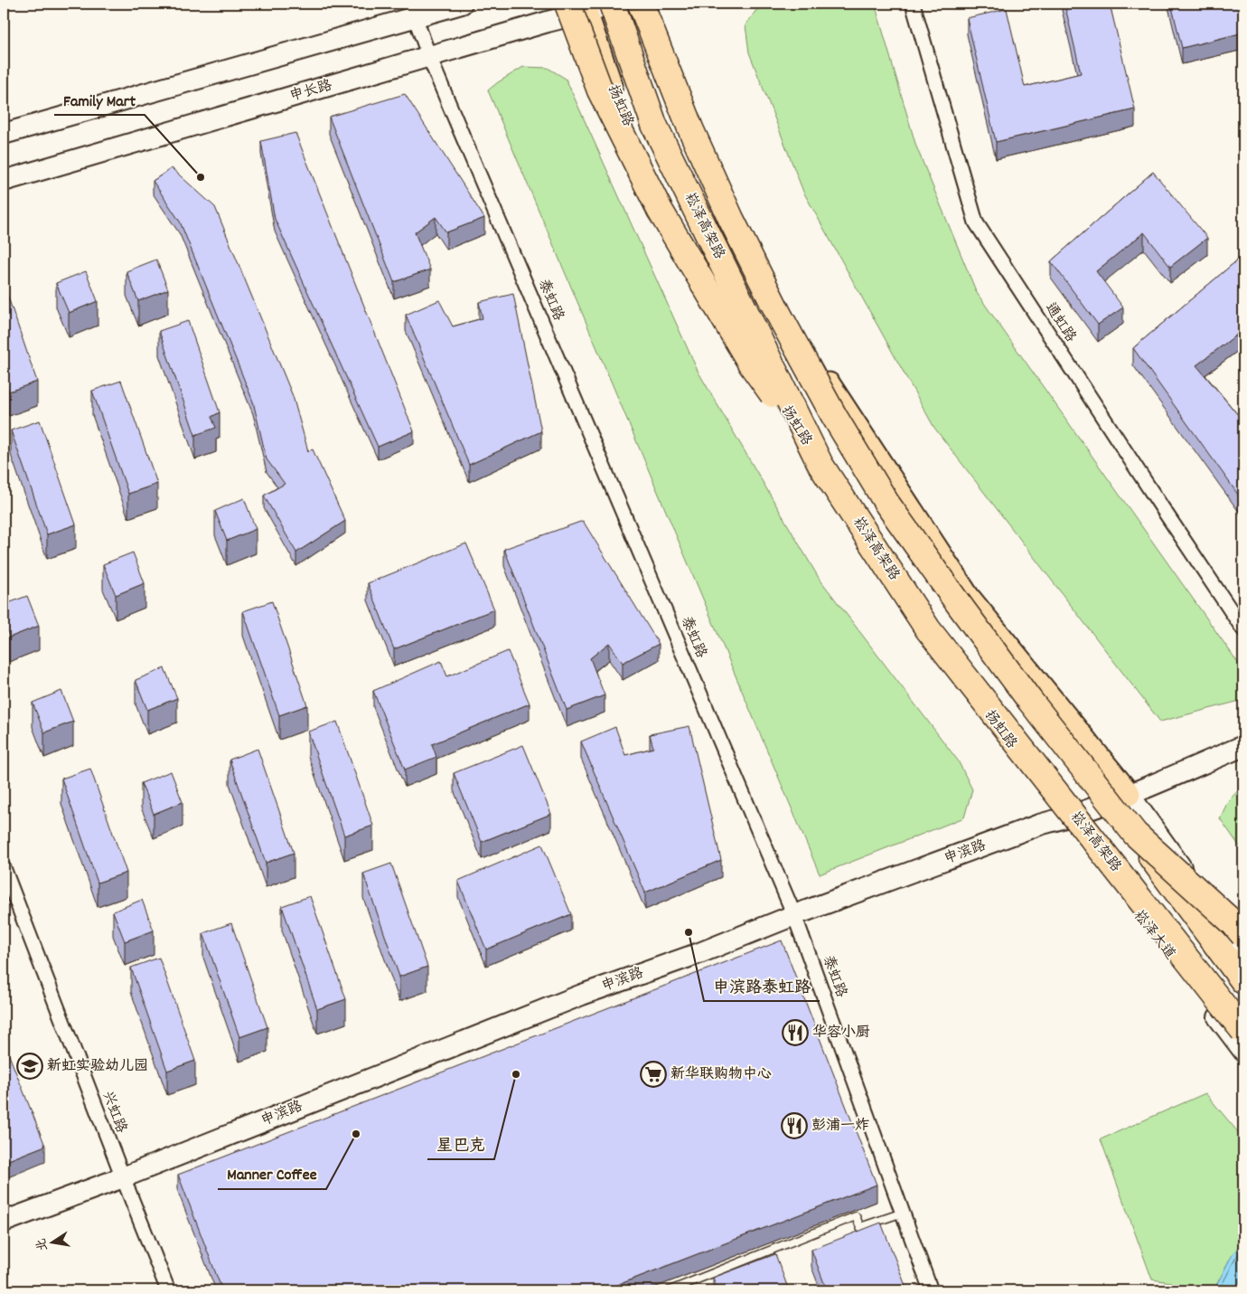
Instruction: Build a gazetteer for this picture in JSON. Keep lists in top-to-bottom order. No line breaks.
{"streets":{"highway":["崧泽高架路"],"main road":["申长路","扬虹路","申滨路","崧泽大道"],"street":["泰虹路","通虹路","兴虹路"]},"crossings":[["申长路","扬虹路"],["申长路","泰虹路"],["扬虹路","申滨路"],["扬虹路","崧泽大道"],["泰虹路","申滨路"],["申滨路","崧泽大道"],["申滨路","兴虹路"]],"places":{"other":["Family Mart","申滨路泰虹路","星巴克","Manner Coffee"],"restaurant":["华容小厨","彭浦一炸"],"school or university":["新虹实验幼儿园"],"supermarket":["新华联购物中心"]},"north":"left"}
